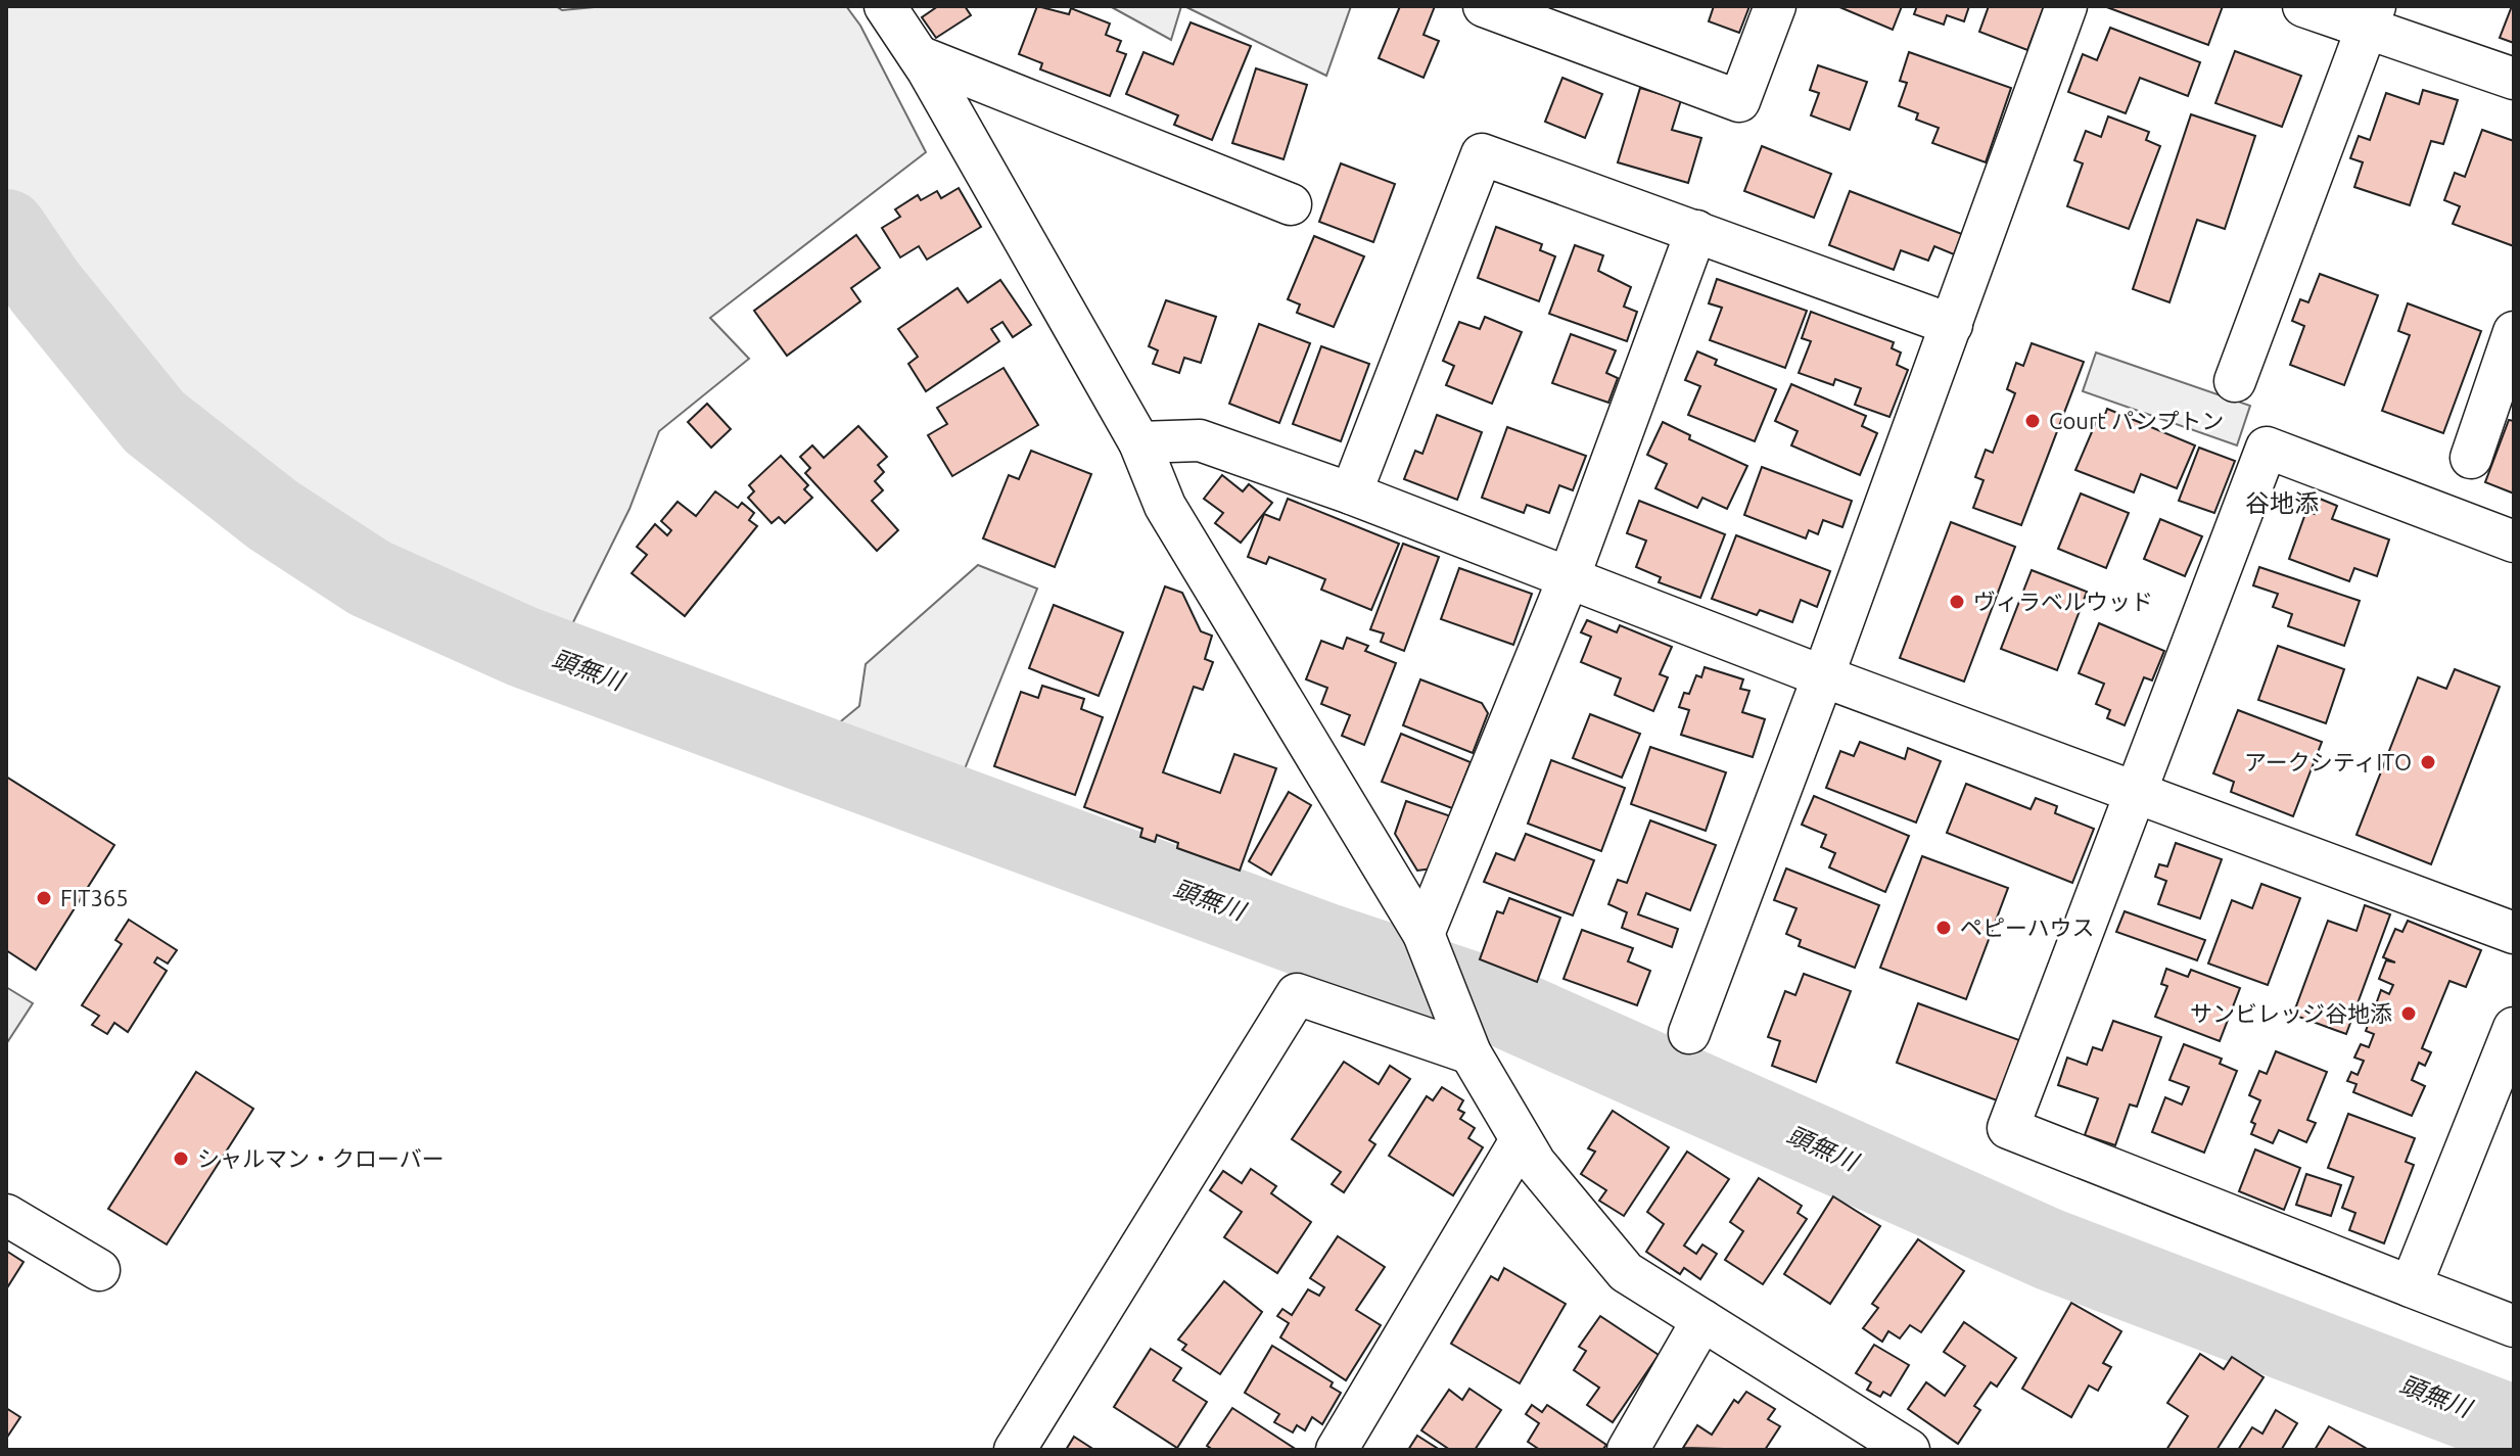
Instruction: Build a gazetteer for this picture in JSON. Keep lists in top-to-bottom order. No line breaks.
{"districts":["谷地添"],"water":["頭無川"],"places":["Court パンプトン","ヴィラベルウッド","アークシティITO","FIT365","ペピーハウス","サンビレッジ谷地添","シャルマン・クローバー"]}
